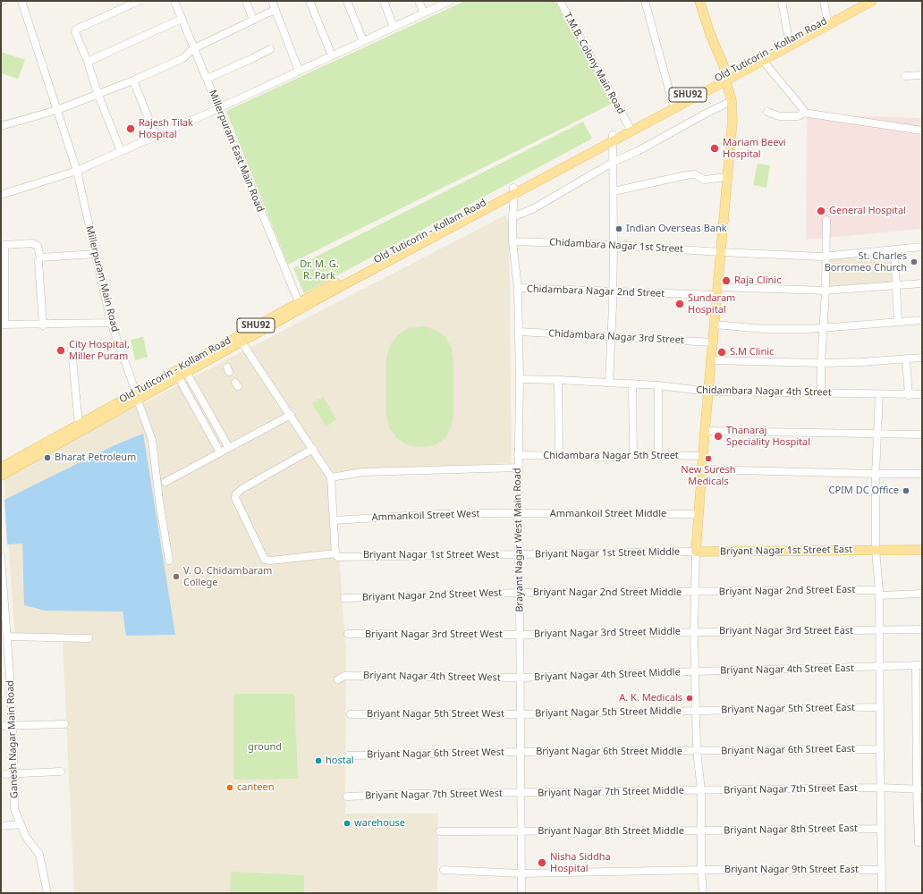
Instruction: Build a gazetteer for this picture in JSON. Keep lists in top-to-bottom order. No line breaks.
{"streets":{"main road":["Old Tuticorin - Kollam Road","SHU92","Briyant Nagar 1st Street East"],"street":["T.M.B. Colony Main Road","Millerpuram East Main Road","Chidambara Nagar 1st Street","Millerpuram Main Road","Chidambara Nagar 2nd Street","Chidambara Nagar 3rd Street","Chidambara Nagar 4th Street","Chidambara Nagar 5th Street","Ammankoil Street Middle","Ammankoil Street West","Brayant Nagar West Main Road","Briyant Nagar 1st Street Middle","Briyant Nagar 1st Street West","Briyant Nagar 2nd Street East","Briyant Nagar 2nd Street Middle","Briyant Nagar 2nd Street West","Briyant Nagar 3rd Street East","Briyant Nagar 3rd Street Middle","Briyant Nagar 3rd Street West","Briyant Nagar 4th Street East","Briyant Nagar 4th Street Middle","Briyant Nagar 4th Street West","Briyant Nagar 5th Street East","Briyant Nagar 5th Street Middle","Briyant Nagar 5th Street West","Ganesh Nagar Main Road","Briyant Nagar 6th Street East","Briyant Nagar 6th Street Middle","Briyant Nagar 6th Street West","Briyant Nagar 7th Street East","Briyant Nagar 7th Street Middle","Briyant Nagar 7th Street West","Briyant Nagar 8th Street East","Briyant Nagar 8th Street Middle","Briyant Nagar 9th Street East"]},"crossings":[["Old Tuticorin - Kollam Road","T.M.B. Colony Main Road"],["Old Tuticorin - Kollam Road","Millerpuram East Main Road"],["Old Tuticorin - Kollam Road","Millerpuram Main Road"],["Old Tuticorin - Kollam Road","Brayant Nagar West Main Road"],["Chidambara Nagar 1st Street","Brayant Nagar West Main Road"],["Chidambara Nagar 2nd Street","Brayant Nagar West Main Road"],["Chidambara Nagar 3rd Street","Brayant Nagar West Main Road"],["Chidambara Nagar 4th Street","Brayant Nagar West Main Road"],["Chidambara Nagar 5th Street","Brayant Nagar West Main Road"],["Ammankoil Street Middle","Ammankoil Street West"],["Ammankoil Street Middle","Brayant Nagar West Main Road"],["Ammankoil Street West","Brayant Nagar West Main Road"],["Brayant Nagar West Main Road","Briyant Nagar 1st Street Middle"],["Brayant Nagar West Main Road","Briyant Nagar 1st Street West"],["Brayant Nagar West Main Road","Briyant Nagar 2nd Street Middle"],["Brayant Nagar West Main Road","Briyant Nagar 2nd Street West"],["Brayant Nagar West Main Road","Briyant Nagar 3rd Street Middle"],["Brayant Nagar West Main Road","Briyant Nagar 3rd Street West"],["Brayant Nagar West Main Road","Briyant Nagar 4th Street Middle"],["Brayant Nagar West Main Road","Briyant Nagar 4th Street West"],["Brayant Nagar West Main Road","Briyant Nagar 5th Street Middle"],["Brayant Nagar West Main Road","Briyant Nagar 5th Street West"],["Brayant Nagar West Main Road","Briyant Nagar 6th Street Middle"],["Brayant Nagar West Main Road","Briyant Nagar 6th Street West"],["Brayant Nagar West Main Road","Briyant Nagar 7th Street Middle"],["Brayant Nagar West Main Road","Briyant Nagar 7th Street West"],["Brayant Nagar West Main Road","Briyant Nagar 8th Street Middle"],["Brayant Nagar West Main Road","Briyant Nagar 9th Street East"],["Briyant Nagar 1st Street East","Briyant Nagar 1st Street Middle"],["Briyant Nagar 1st Street Middle","Briyant Nagar 1st Street West"],["Briyant Nagar 2nd Street East","Briyant Nagar 2nd Street Middle"],["Briyant Nagar 2nd Street Middle","Briyant Nagar 2nd Street West"],["Briyant Nagar 3rd Street East","Briyant Nagar 3rd Street Middle"],["Briyant Nagar 3rd Street Middle","Briyant Nagar 3rd Street West"],["Briyant Nagar 4th Street East","Briyant Nagar 4th Street Middle"],["Briyant Nagar 4th Street Middle","Briyant Nagar 4th Street West"],["Briyant Nagar 5th Street East","Briyant Nagar 5th Street Middle"],["Briyant Nagar 5th Street Middle","Briyant Nagar 5th Street West"],["Briyant Nagar 6th Street East","Briyant Nagar 6th Street Middle"],["Briyant Nagar 6th Street Middle","Briyant Nagar 6th Street West"],["Briyant Nagar 7th Street East","Briyant Nagar 7th Street Middle"],["Briyant Nagar 7th Street Middle","Briyant Nagar 7th Street West"],["Briyant Nagar 8th Street East","Briyant Nagar 8th Street Middle"]],"parks":["Dr. M. G. R. Park","ground"],"places":["Rajesh Tilak Hospital","Mariam Beevi Hospital","General Hospital","Indian Overseas Bank","St. Charles Borromeo Church","Raja Clinic","Sundaram Hospital","City Hospital, Miller Puram","S.M Clinic","Thanaraj Speciality Hospital","Bharat Petroleum","New Suresh Medicals","CPIM DC Office","V. O. Chidambaram College","A. K. Medicals","hostal","canteen","warehouse","Nisha Siddha Hospital"]}
